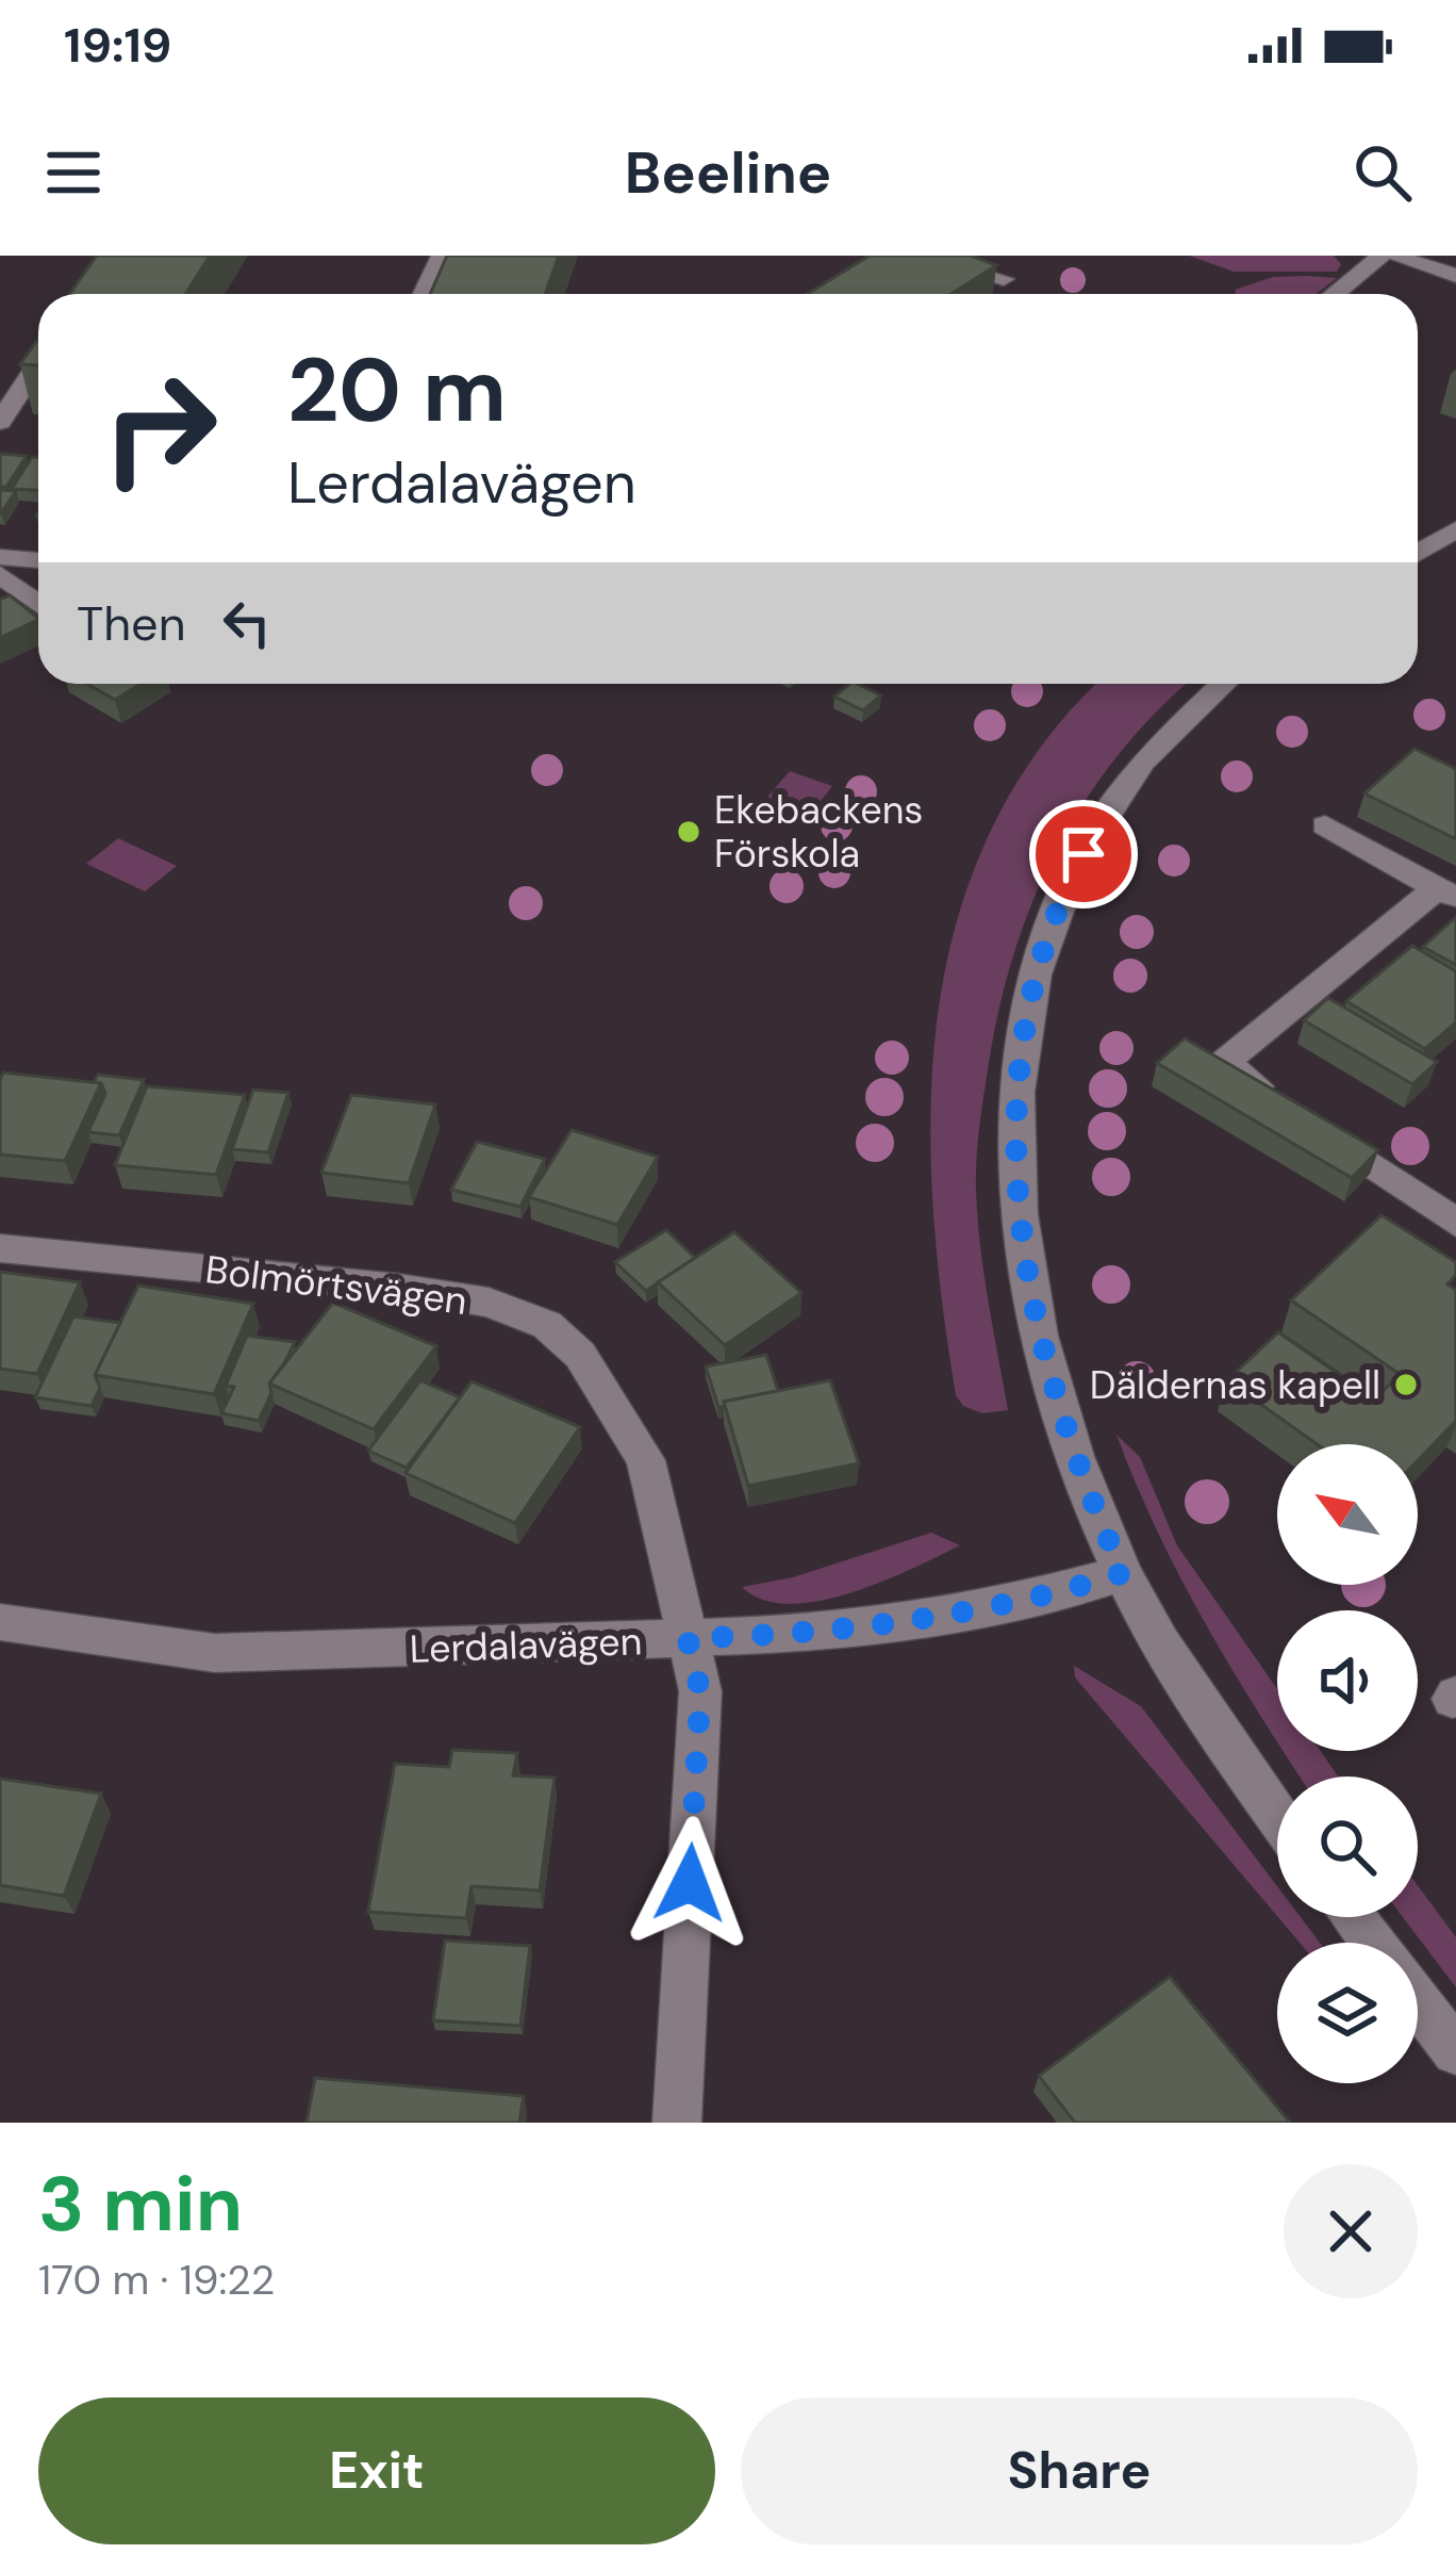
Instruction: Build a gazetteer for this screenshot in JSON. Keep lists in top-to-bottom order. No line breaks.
{"streets":{"street":["Bolmörtsvägen","Lerdalavägen"]},"crossings":[["Bolmörtsvägen","Lerdalavägen"]],"places":["Ekebackens Förskola","Däldernas kapell"],"north":"top left","page":{"status":"19:19","header":"Beeline","turn":["20 m","Lerdalavägen"],"then":"Then","heading":["3 min","170 m · 19:22"],"buttons":["Exit","Share"]}}
